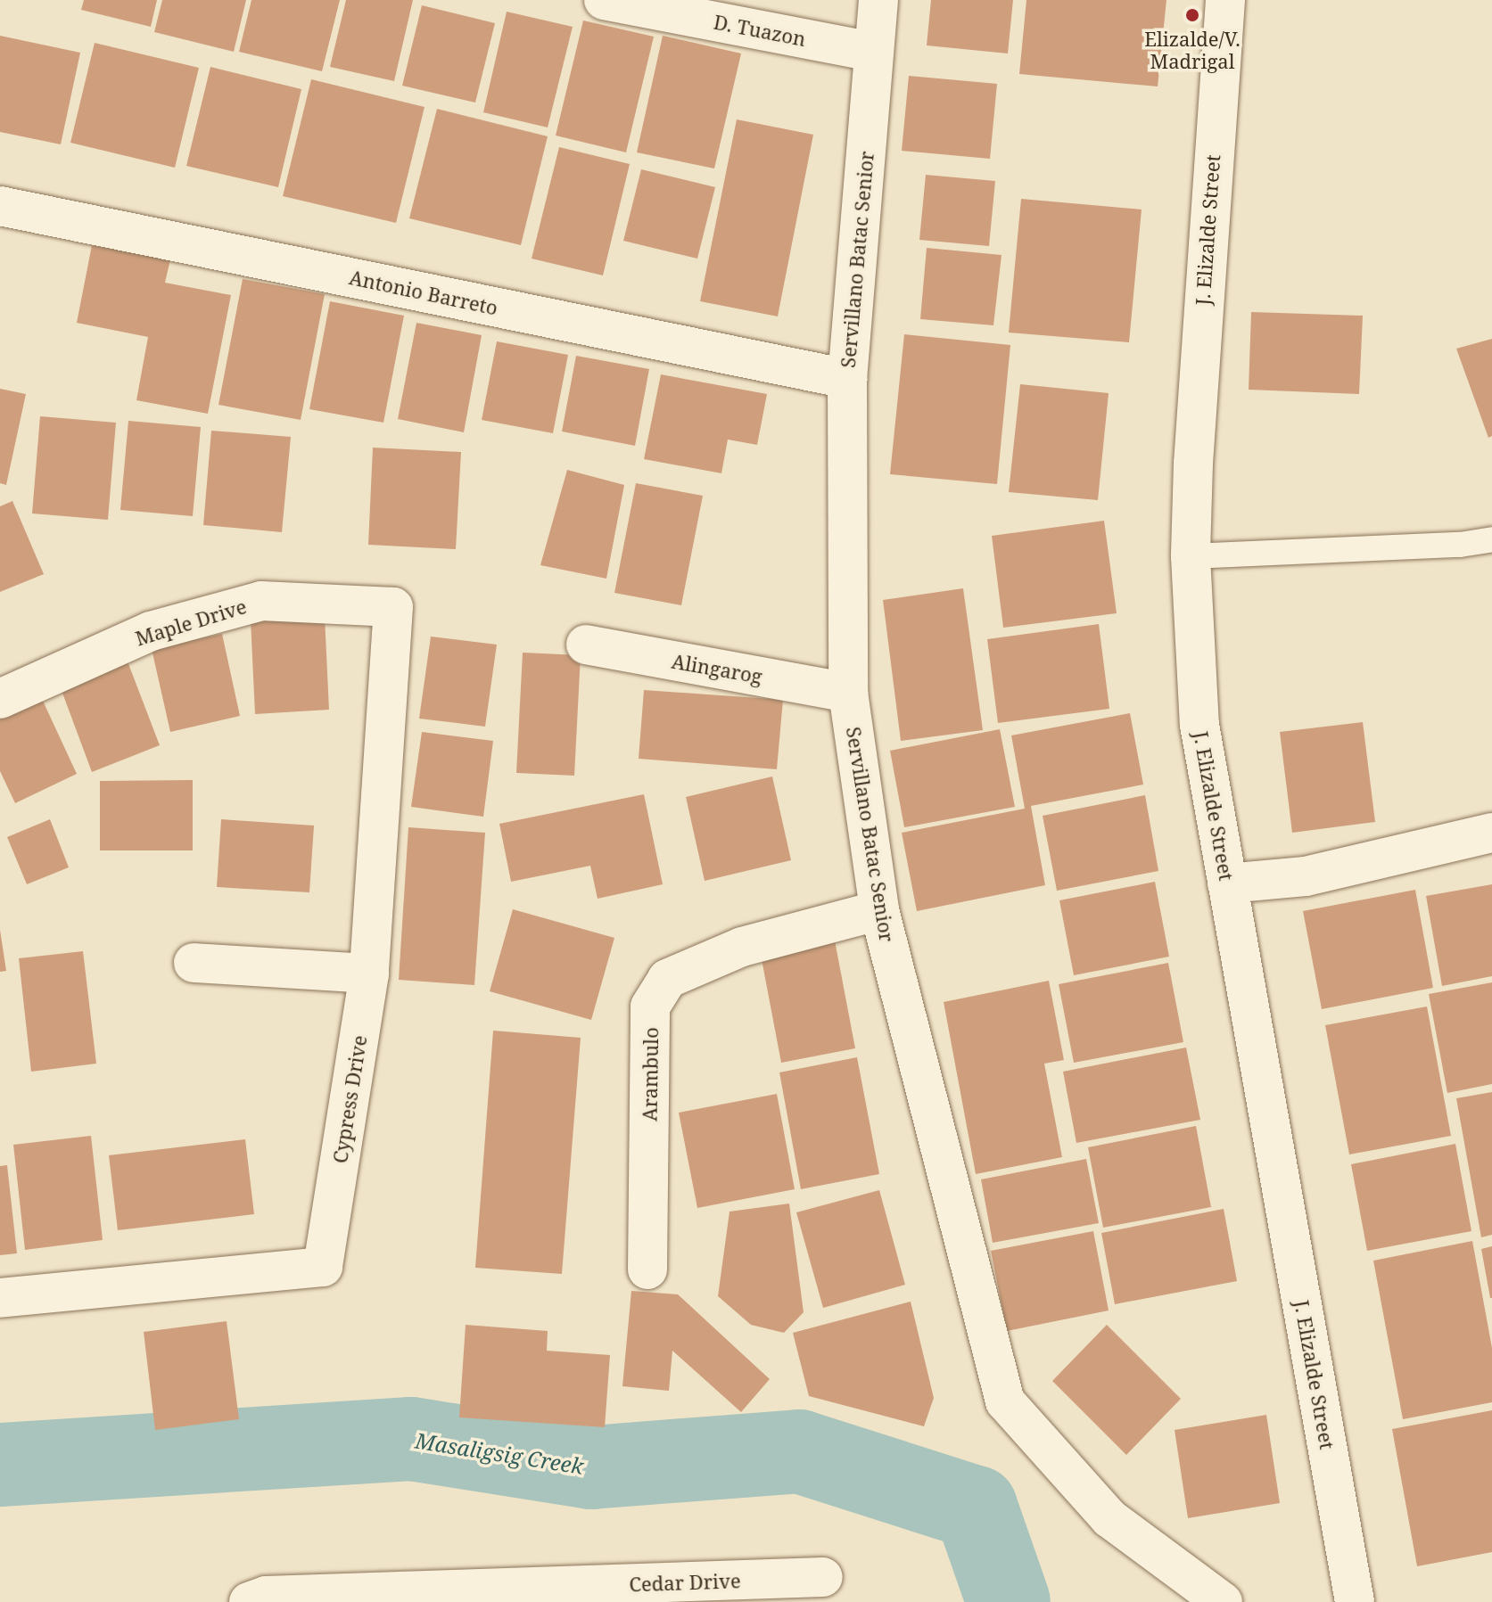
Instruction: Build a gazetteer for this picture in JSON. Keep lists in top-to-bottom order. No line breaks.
{"streets":{"street":["D. Tuazon","J. Elizalde Street","Servillano Batac Senior","Antonio Barreto","Maple Drive","Alingarog","Arambulo","Cypress Drive","Cedar Drive"]},"crossings":[["D. Tuazon","Servillano Batac Senior"],["Servillano Batac Senior","Antonio Barreto"],["Servillano Batac Senior","Alingarog"],["Servillano Batac Senior","Arambulo"],["Maple Drive","Cypress Drive"]],"water":["Masaligsig Creek"],"places":["Elizalde/V. Madrigal"]}
